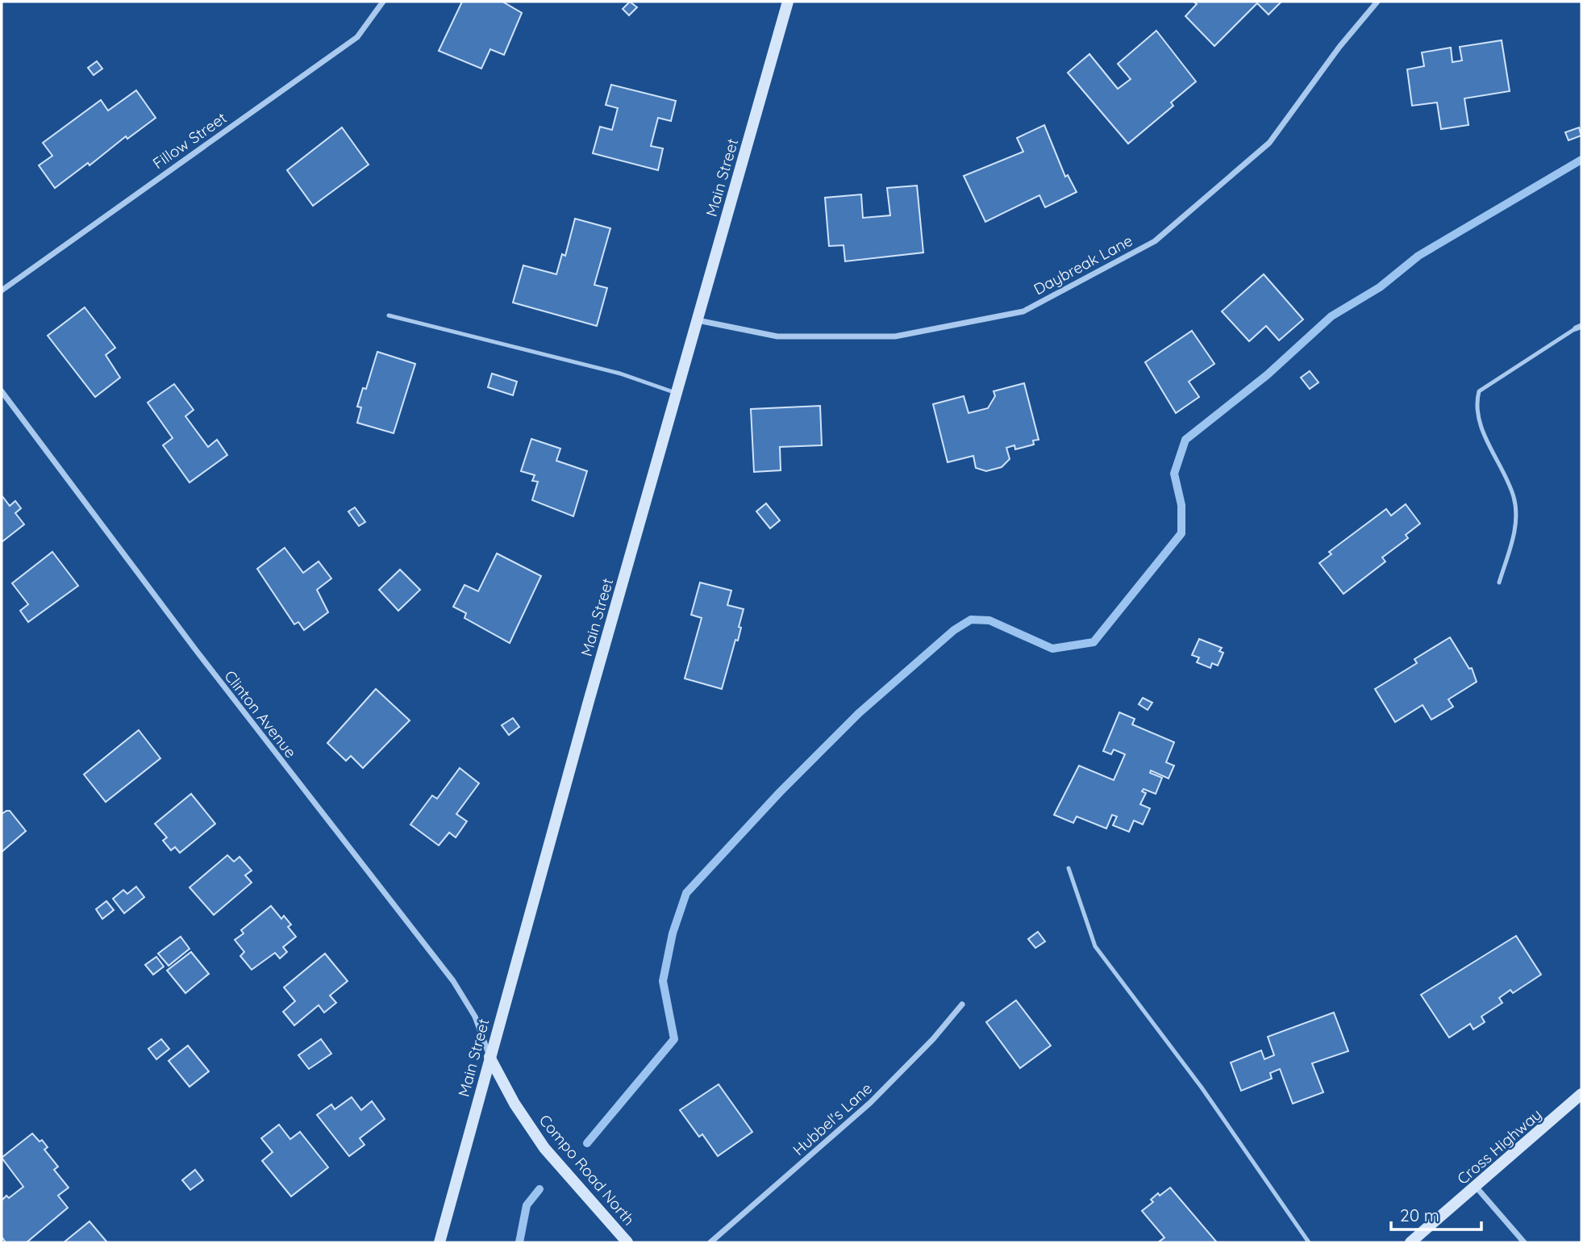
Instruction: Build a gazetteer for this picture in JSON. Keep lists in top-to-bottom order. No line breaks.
{"streets":{"main road":["Main Street","Cross Highway","Compo Road North"],"street":["Fillow Street","Daybreak Lane","Clinton Avenue","Hubbel's Lane"]},"crossings":[["Main Street","Daybreak Lane"],["Main Street","Clinton Avenue"],["Main Street","Compo Road North"],["Clinton Avenue","Compo Road North"]],"scale_bar":"20 m"}
